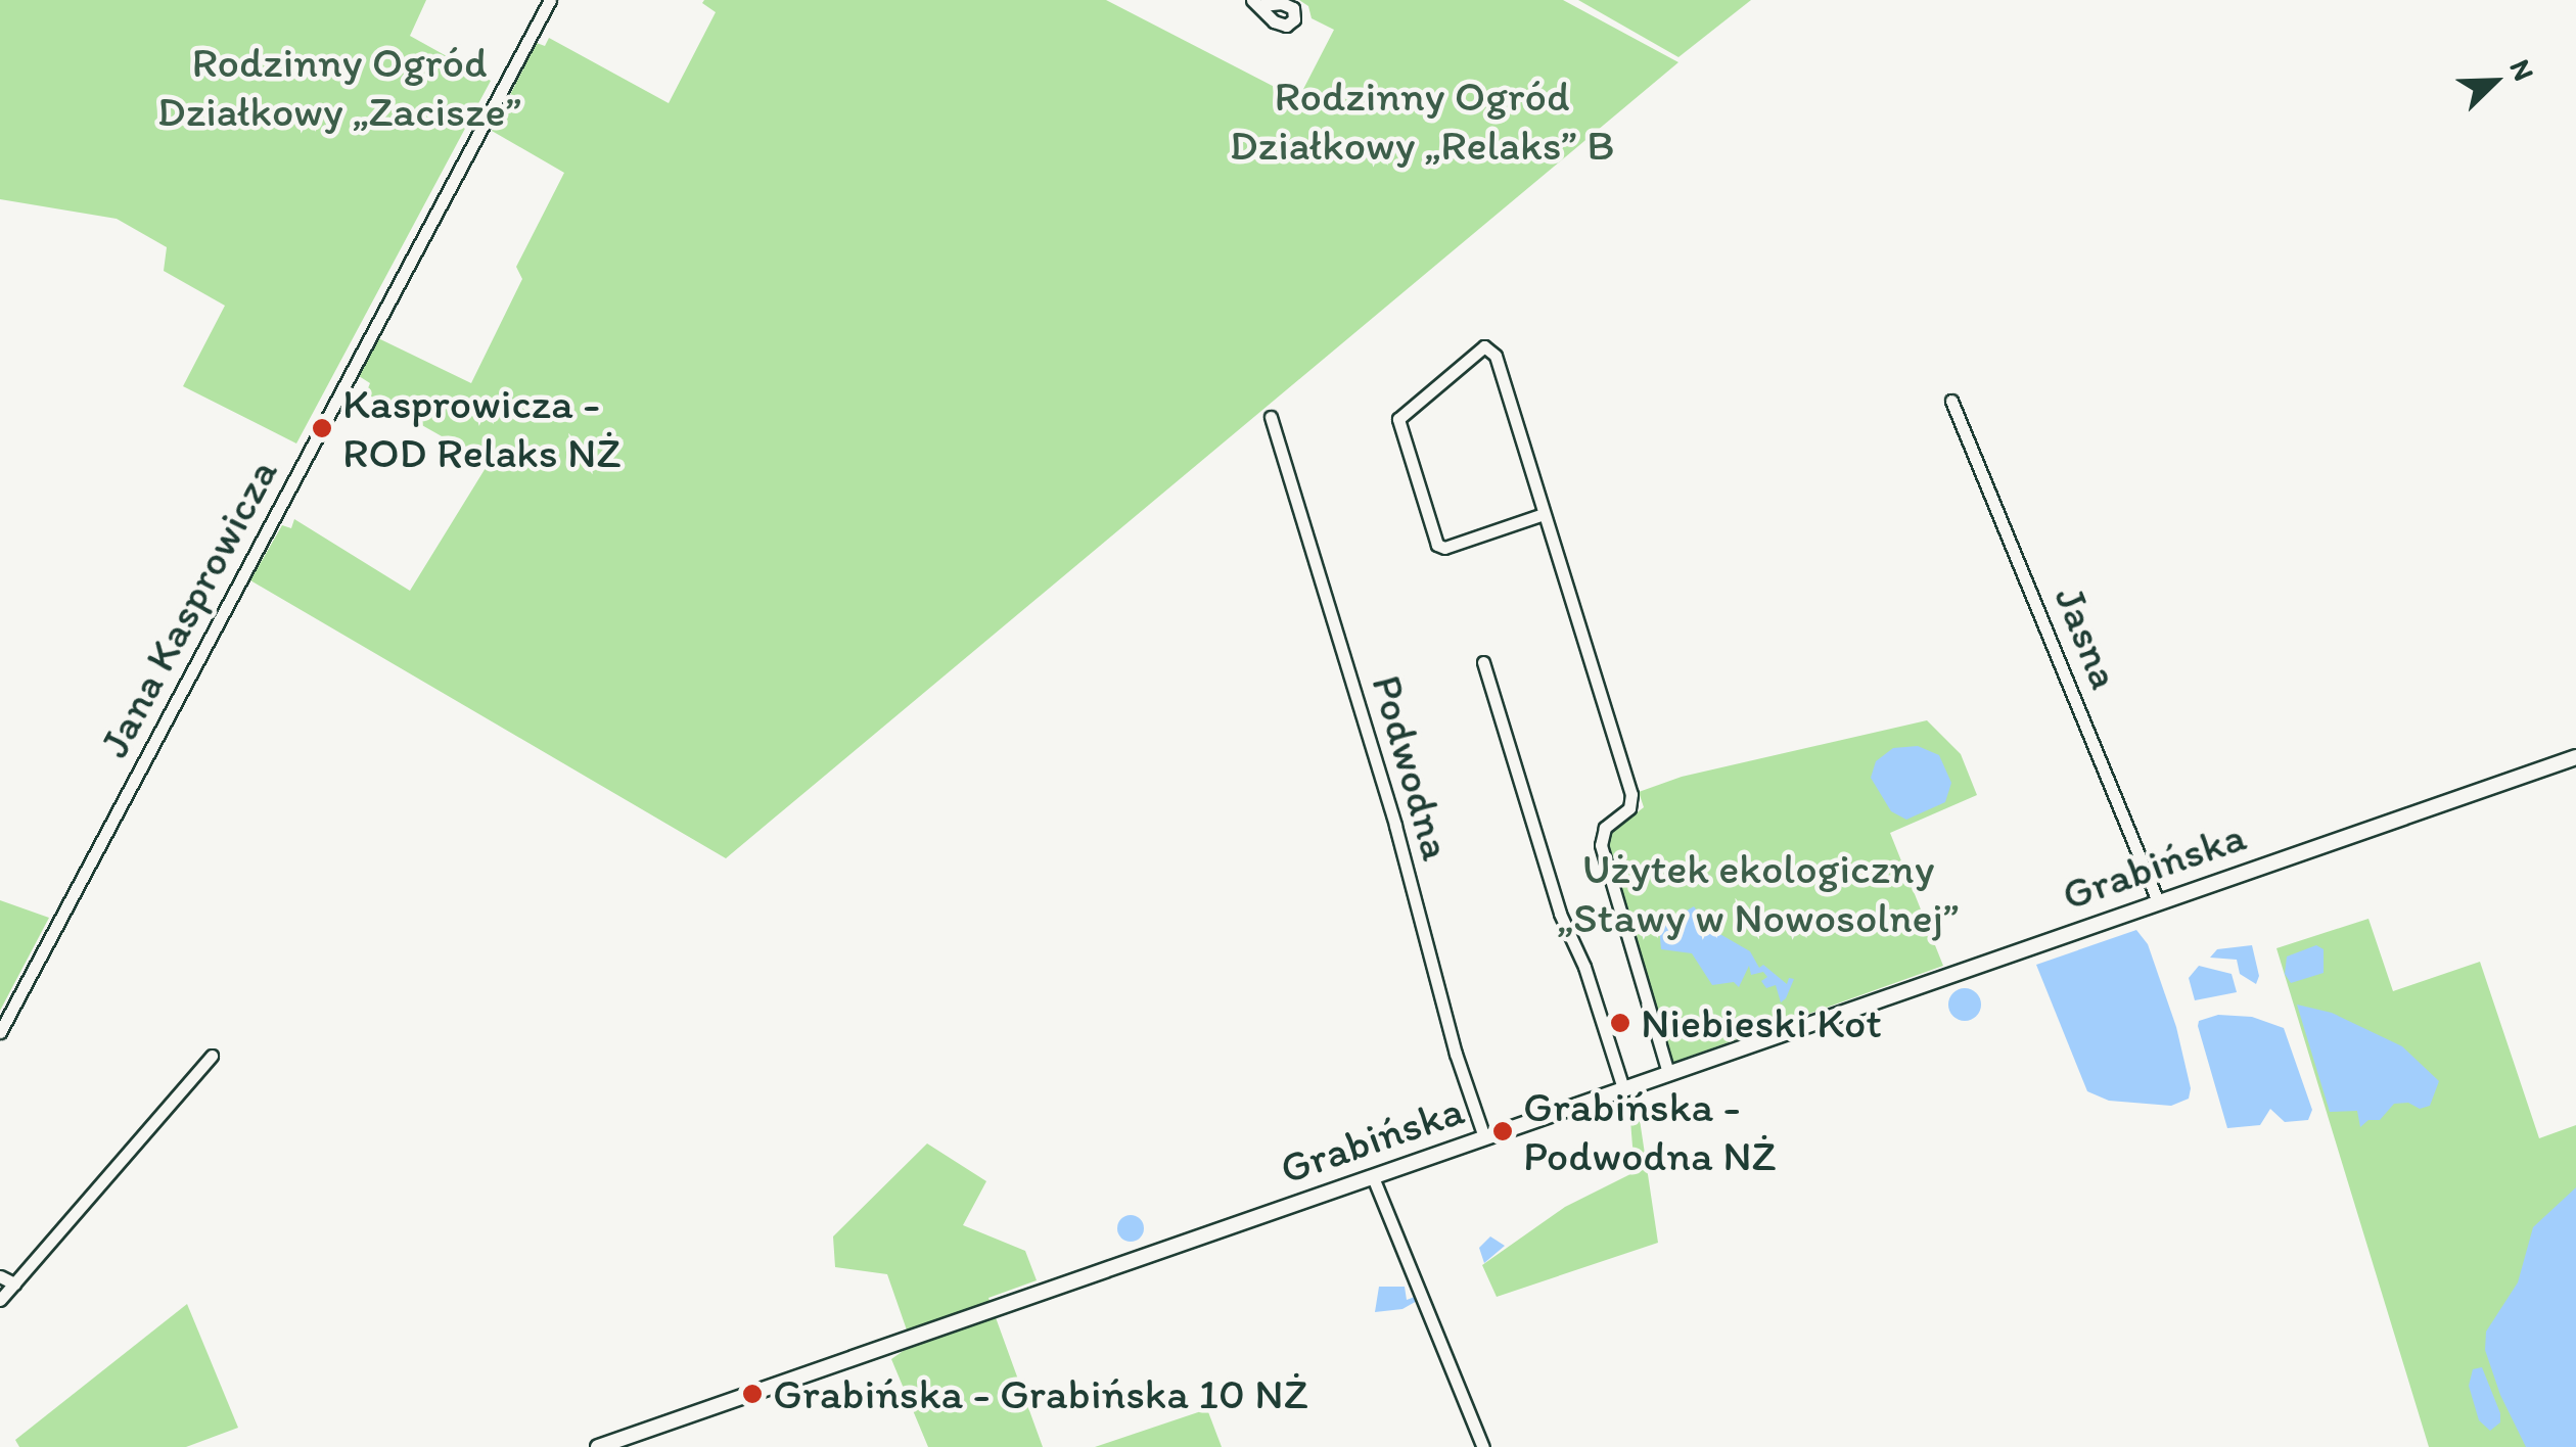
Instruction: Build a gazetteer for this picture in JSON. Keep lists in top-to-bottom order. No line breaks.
{"streets":{"street":["Jana Kasprowicza","Jasna","Podwodna","Grabińska"]},"crossings":[["Jasna","Grabińska"],["Podwodna","Grabińska"]],"parks":["Rodzinny Ogród Działkowy „Zacisze”","Rodzinny Ogród Działkowy „Relaks” B","Użytek ekologiczny „Stawy w Nowosolnej”"],"places":["Kasprowicza - ROD Relaks NŻ","Niebieski Kot","Grabińska - Podwodna NŻ","Grabińska - Grabińska 10 NŻ"],"north":"top right"}
